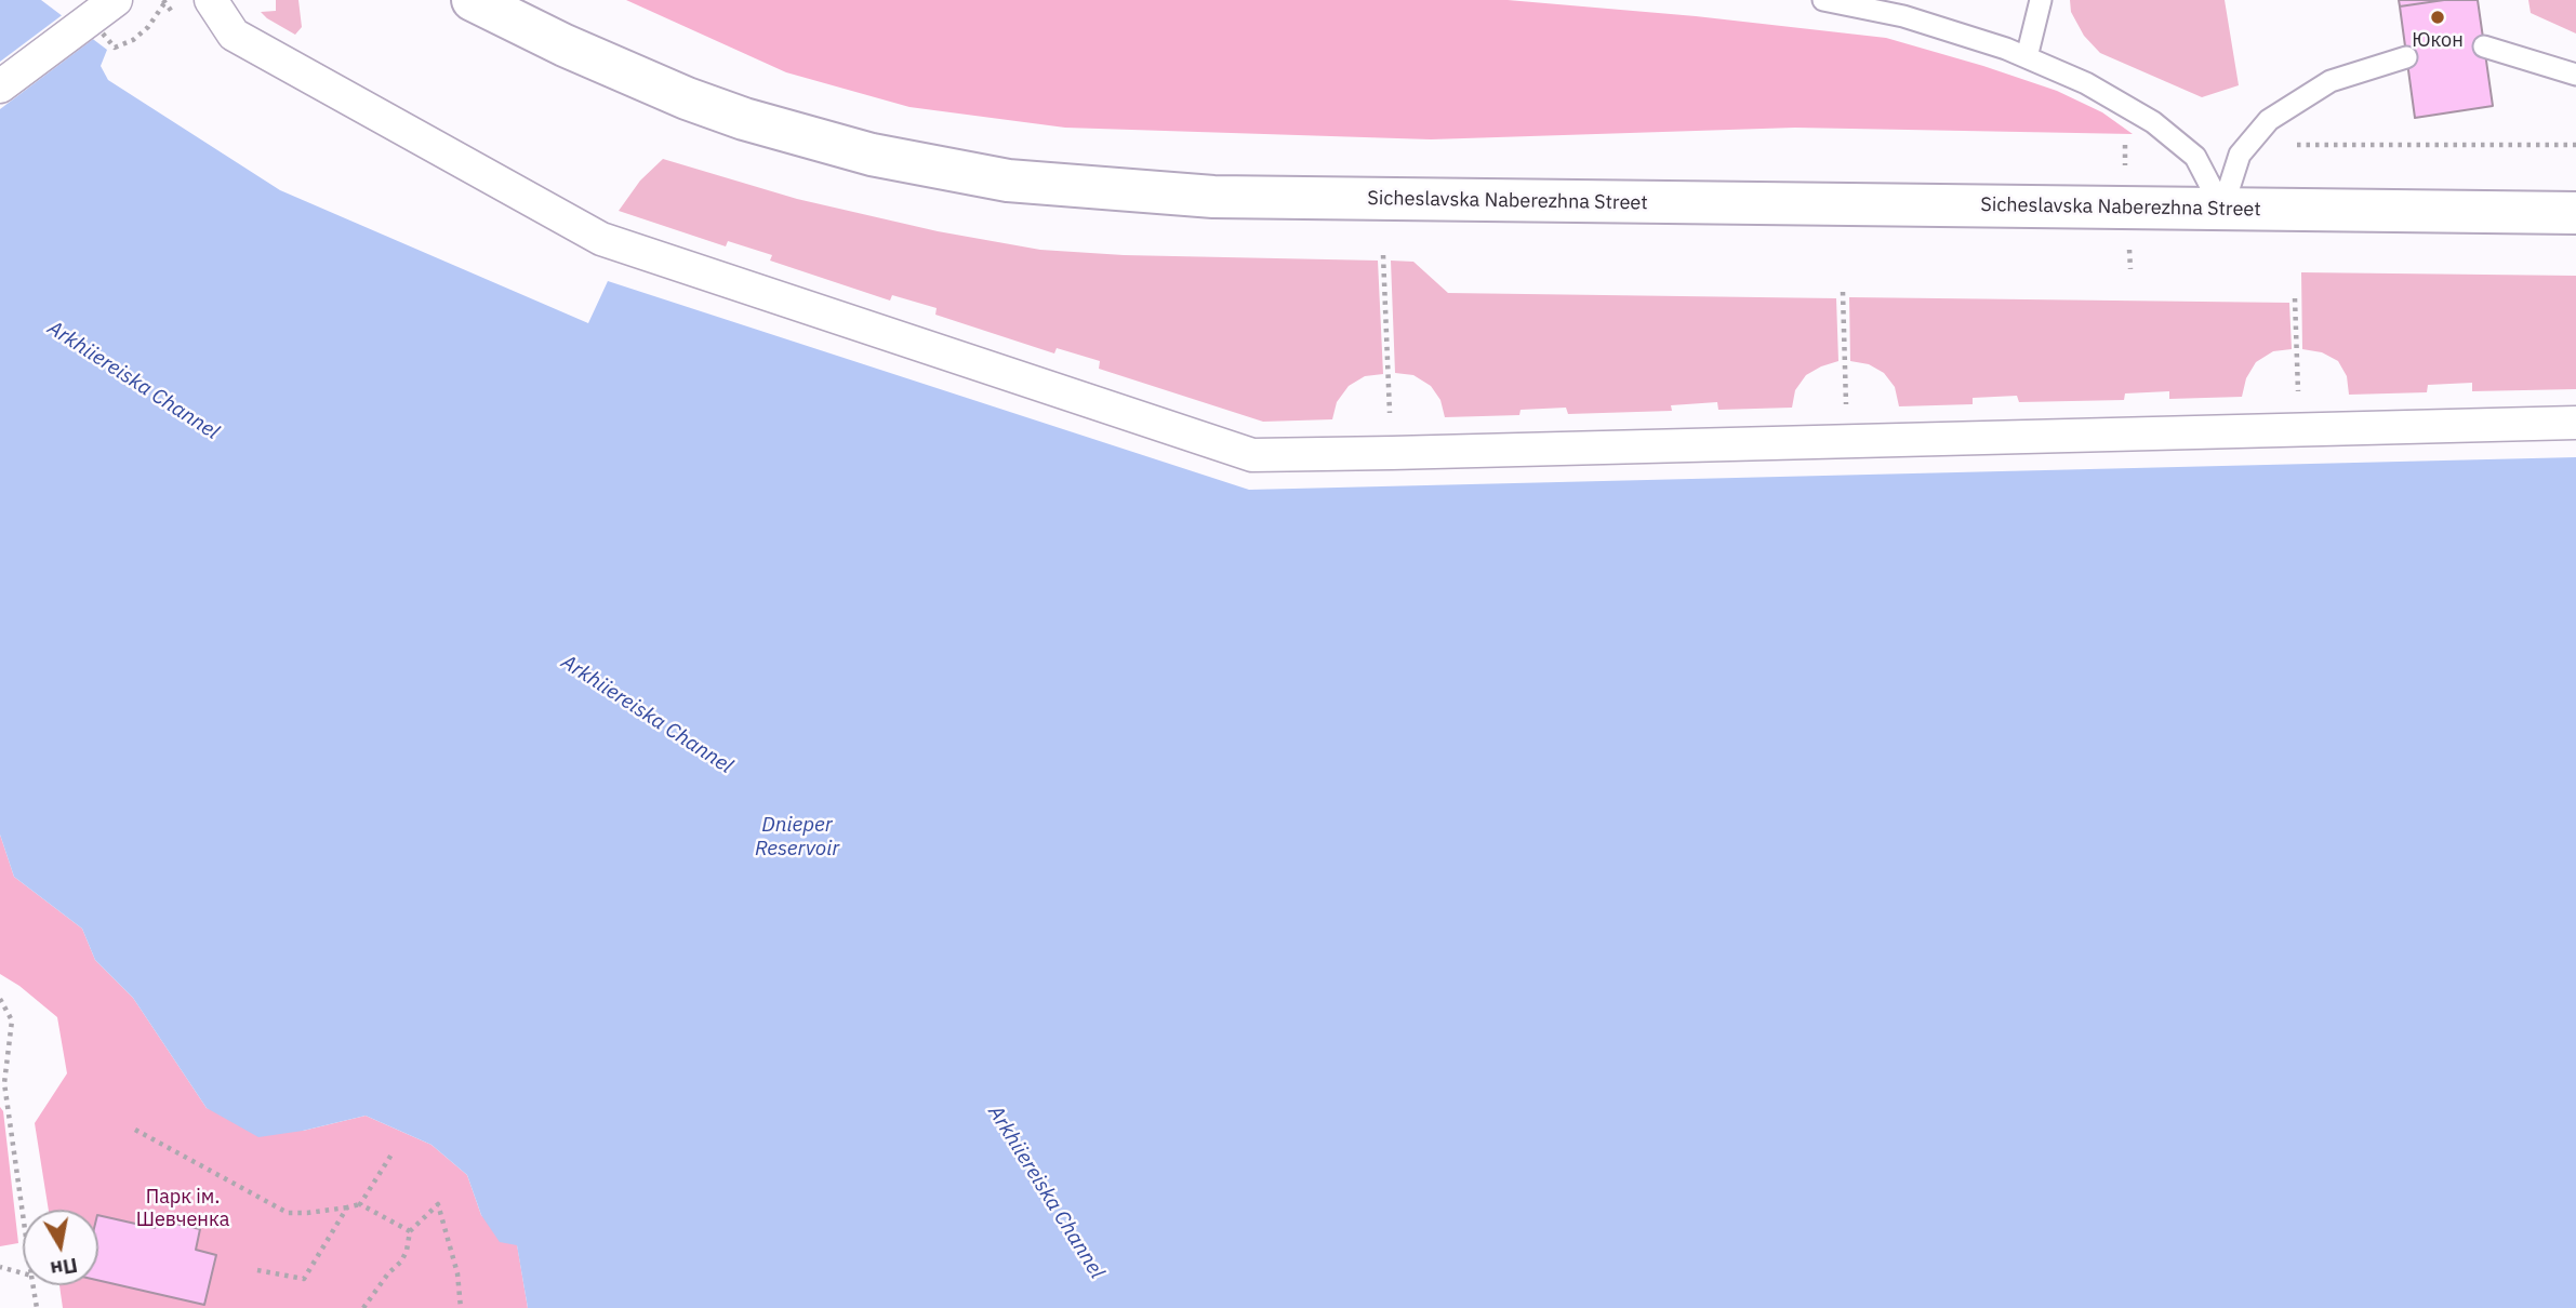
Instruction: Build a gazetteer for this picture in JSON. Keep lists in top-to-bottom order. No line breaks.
{"streets":{"main road":["Sicheslavska Naberezhna Street"]},"water":["Arkhiiereiska Channel","Dnieper Reservoir"],"parks":["Парк iм. Шевченка"],"places":["Юкон"],"north":"bottom"}
